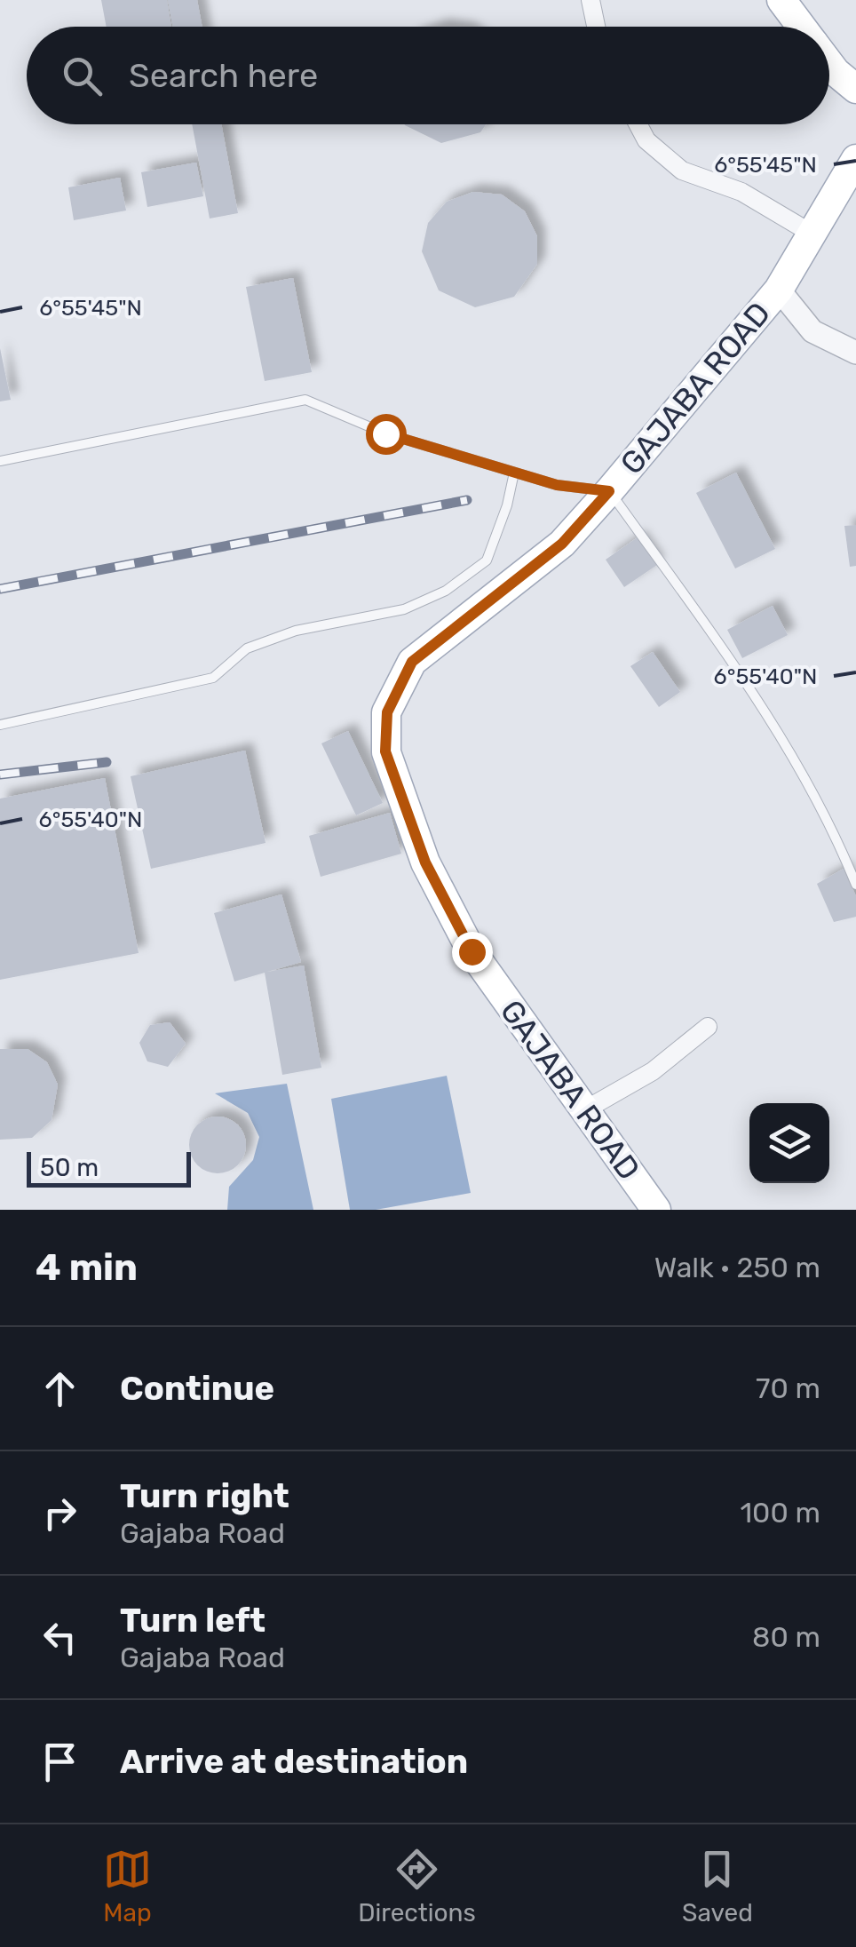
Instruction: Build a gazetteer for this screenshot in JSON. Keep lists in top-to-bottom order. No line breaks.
{"streets":{"main road":["GAJABA ROAD"]},"scale_bar":"50 m","page":{"search":"Search here","scale":"50 m","heading":["4 min","Walk · 250 m"],"list":[["Continue","70 m"],["Turn right","Gajaba Road","100 m"],["Turn left","Gajaba Road","80 m"],"Arrive at destination"],"nav":["Map","Directions","Saved"]},"coordinates":["6°55'45\"N","6°55'40\"N"]}
